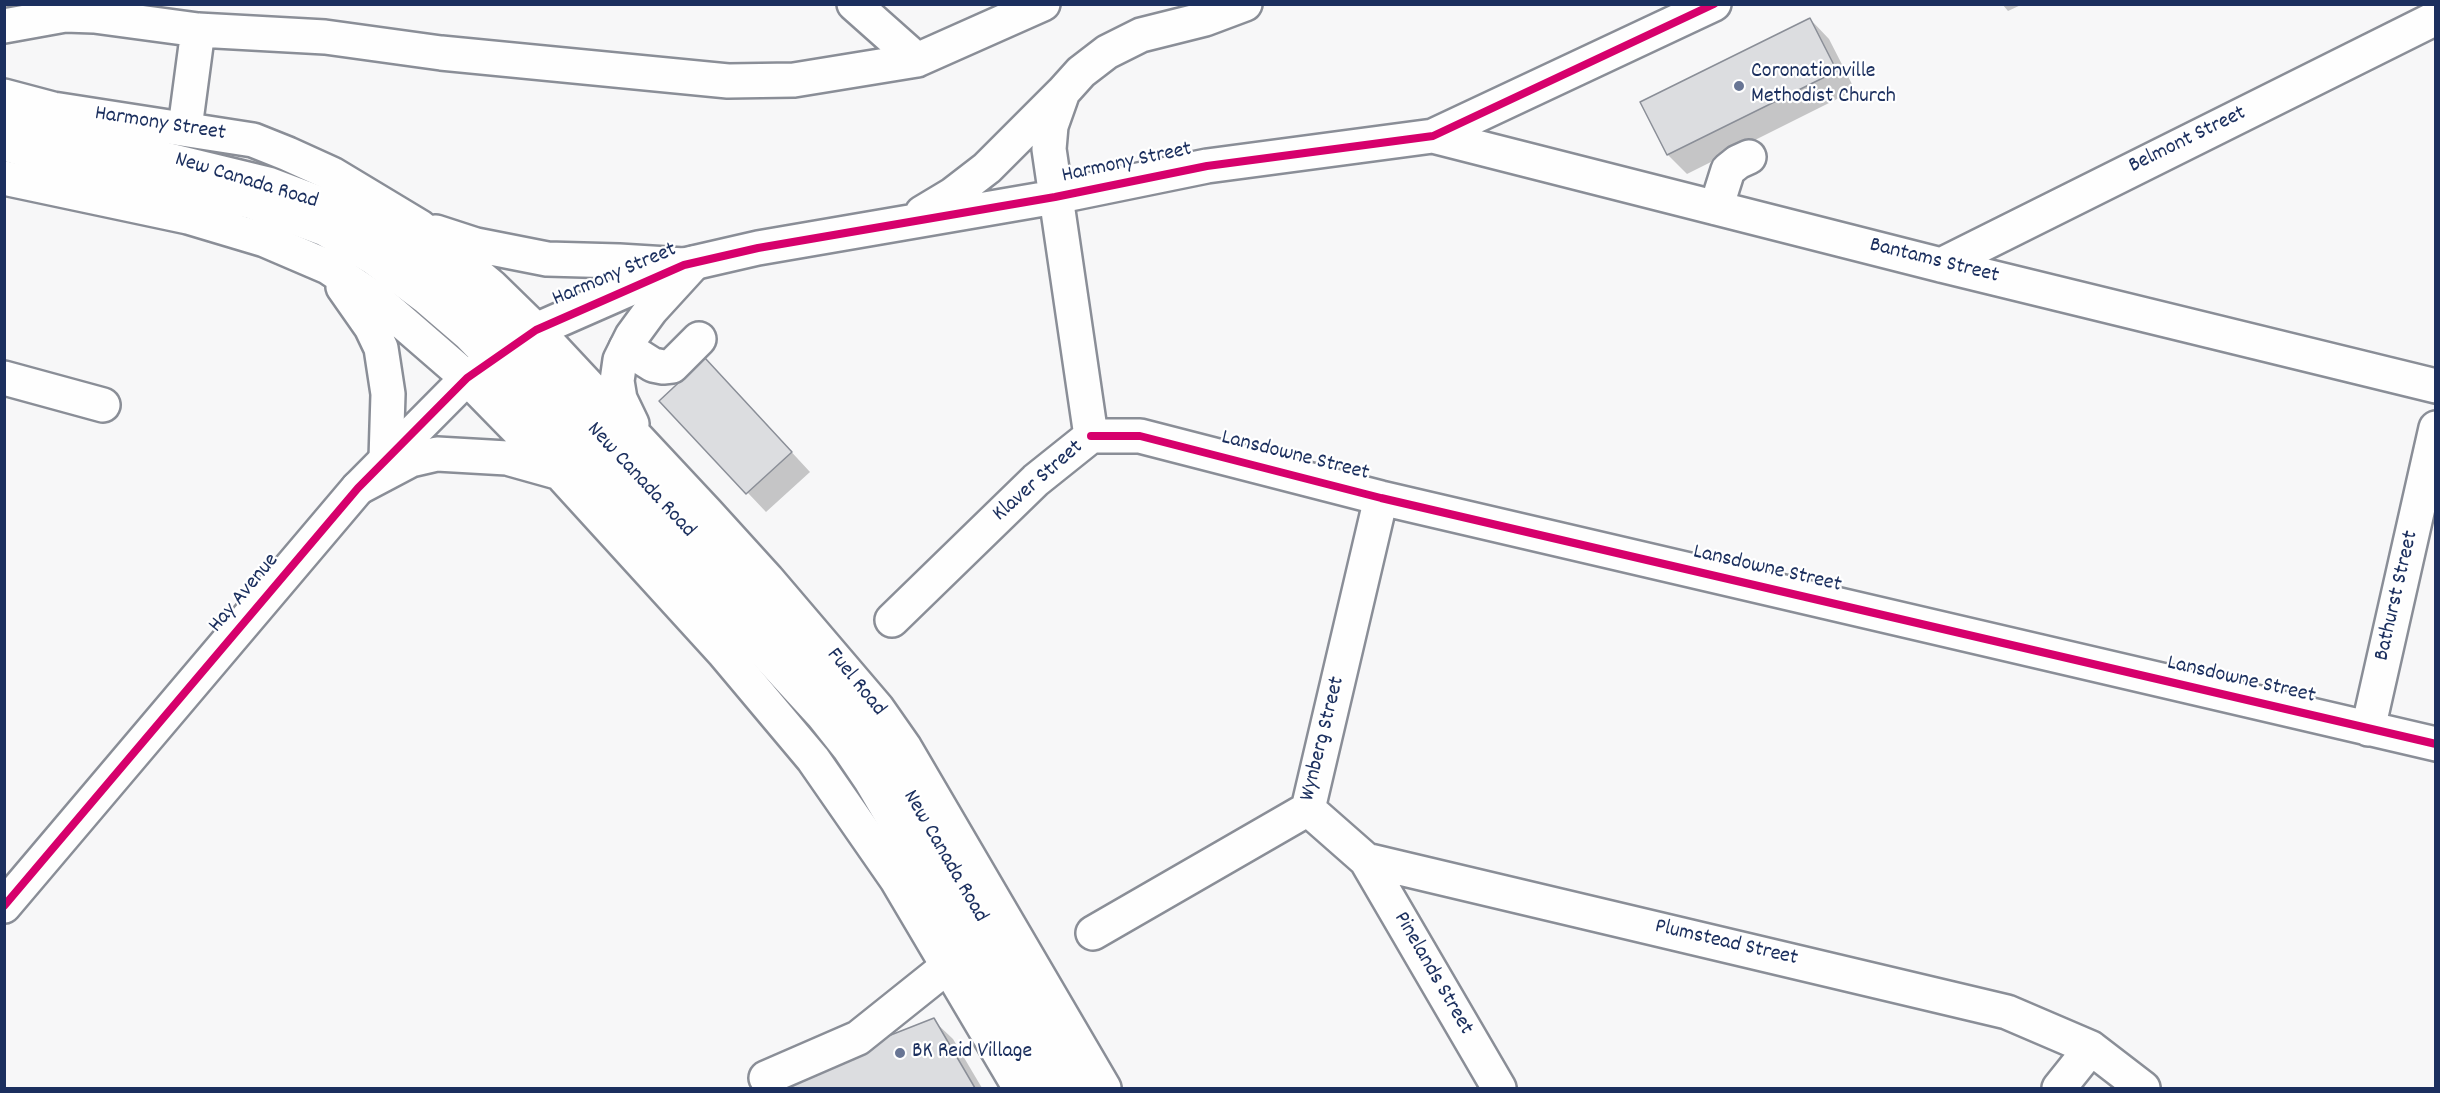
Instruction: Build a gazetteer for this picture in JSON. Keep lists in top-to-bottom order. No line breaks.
{"streets":{"street":["Harmony Street","Belmont Street","New Canada Road","Bantams Street","Lansdowne Street","Klaver Street","Hay Avenue","Bathurst Street","Fuel Road","Wynberg Street","Plumstead Street","Pinelands Street"]},"crossings":[["Harmony Street","New Canada Road"],["Harmony Street","Bantams Street"],["Harmony Street","Klaver Street"],["Harmony Street","Hay Avenue"],["Harmony Street","Fuel Road"],["Belmont Street","Bantams Street"],["New Canada Road","Hay Avenue"],["New Canada Road","Fuel Road"],["Lansdowne Street","Klaver Street"],["Lansdowne Street","Bathurst Street"],["Lansdowne Street","Wynberg Street"],["Hay Avenue","Fuel Road"],["Wynberg Street","Plumstead Street"],["Plumstead Street","Pinelands Street"]],"places":["Coronationville Methodist Church","BK Reid Village"]}
